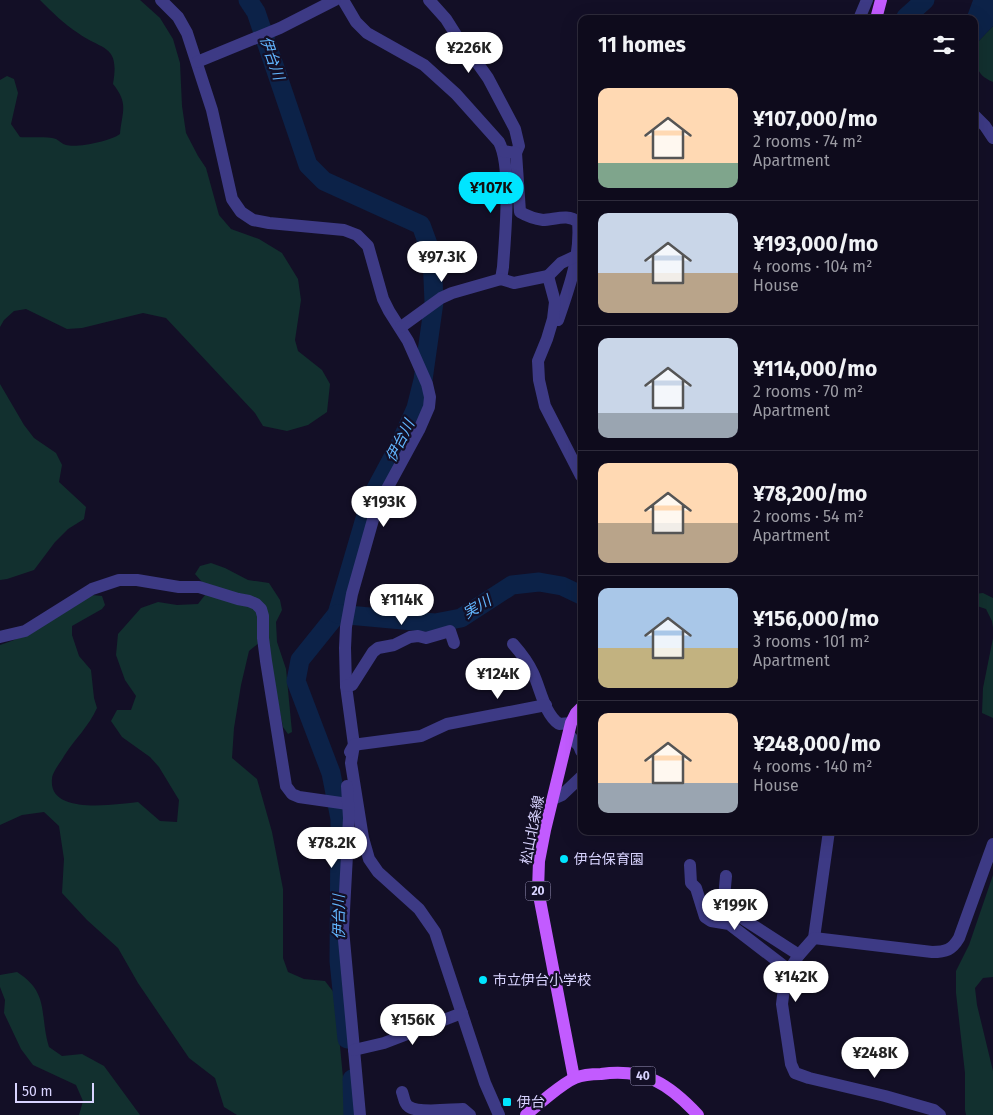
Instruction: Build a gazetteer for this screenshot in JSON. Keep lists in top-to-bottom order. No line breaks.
{"streets":{"main road":["松山北条線","20","40"]},"crossings":[["松山北条線","40"]],"water":["伊台川","実川"],"places":{"other":["伊台保育園","市立伊台小学校"],"transit":["伊台"]},"scale_bar":"50 m","page":{"heading":"11 homes","price":["¥226K","¥107K","¥97.3K","¥193K","¥114K","¥124K","¥78.2K","¥199K","¥142K","¥156K","¥248K"],"list":[{"name":"¥107,000/mo","note":"2 rooms · 74 m² · Apartment"},{"name":"¥193,000/mo","note":"4 rooms · 104 m² · House"},{"name":"¥114,000/mo","note":"2 rooms · 70 m² · Apartment"},{"name":"¥78,200/mo","note":"2 rooms · 54 m² · Apartment"},{"name":"¥156,000/mo","note":"3 rooms · 101 m² · Apartment"},{"name":"¥248,000/mo","note":"4 rooms · 140 m² · House"}],"scale":"50 m"}}
